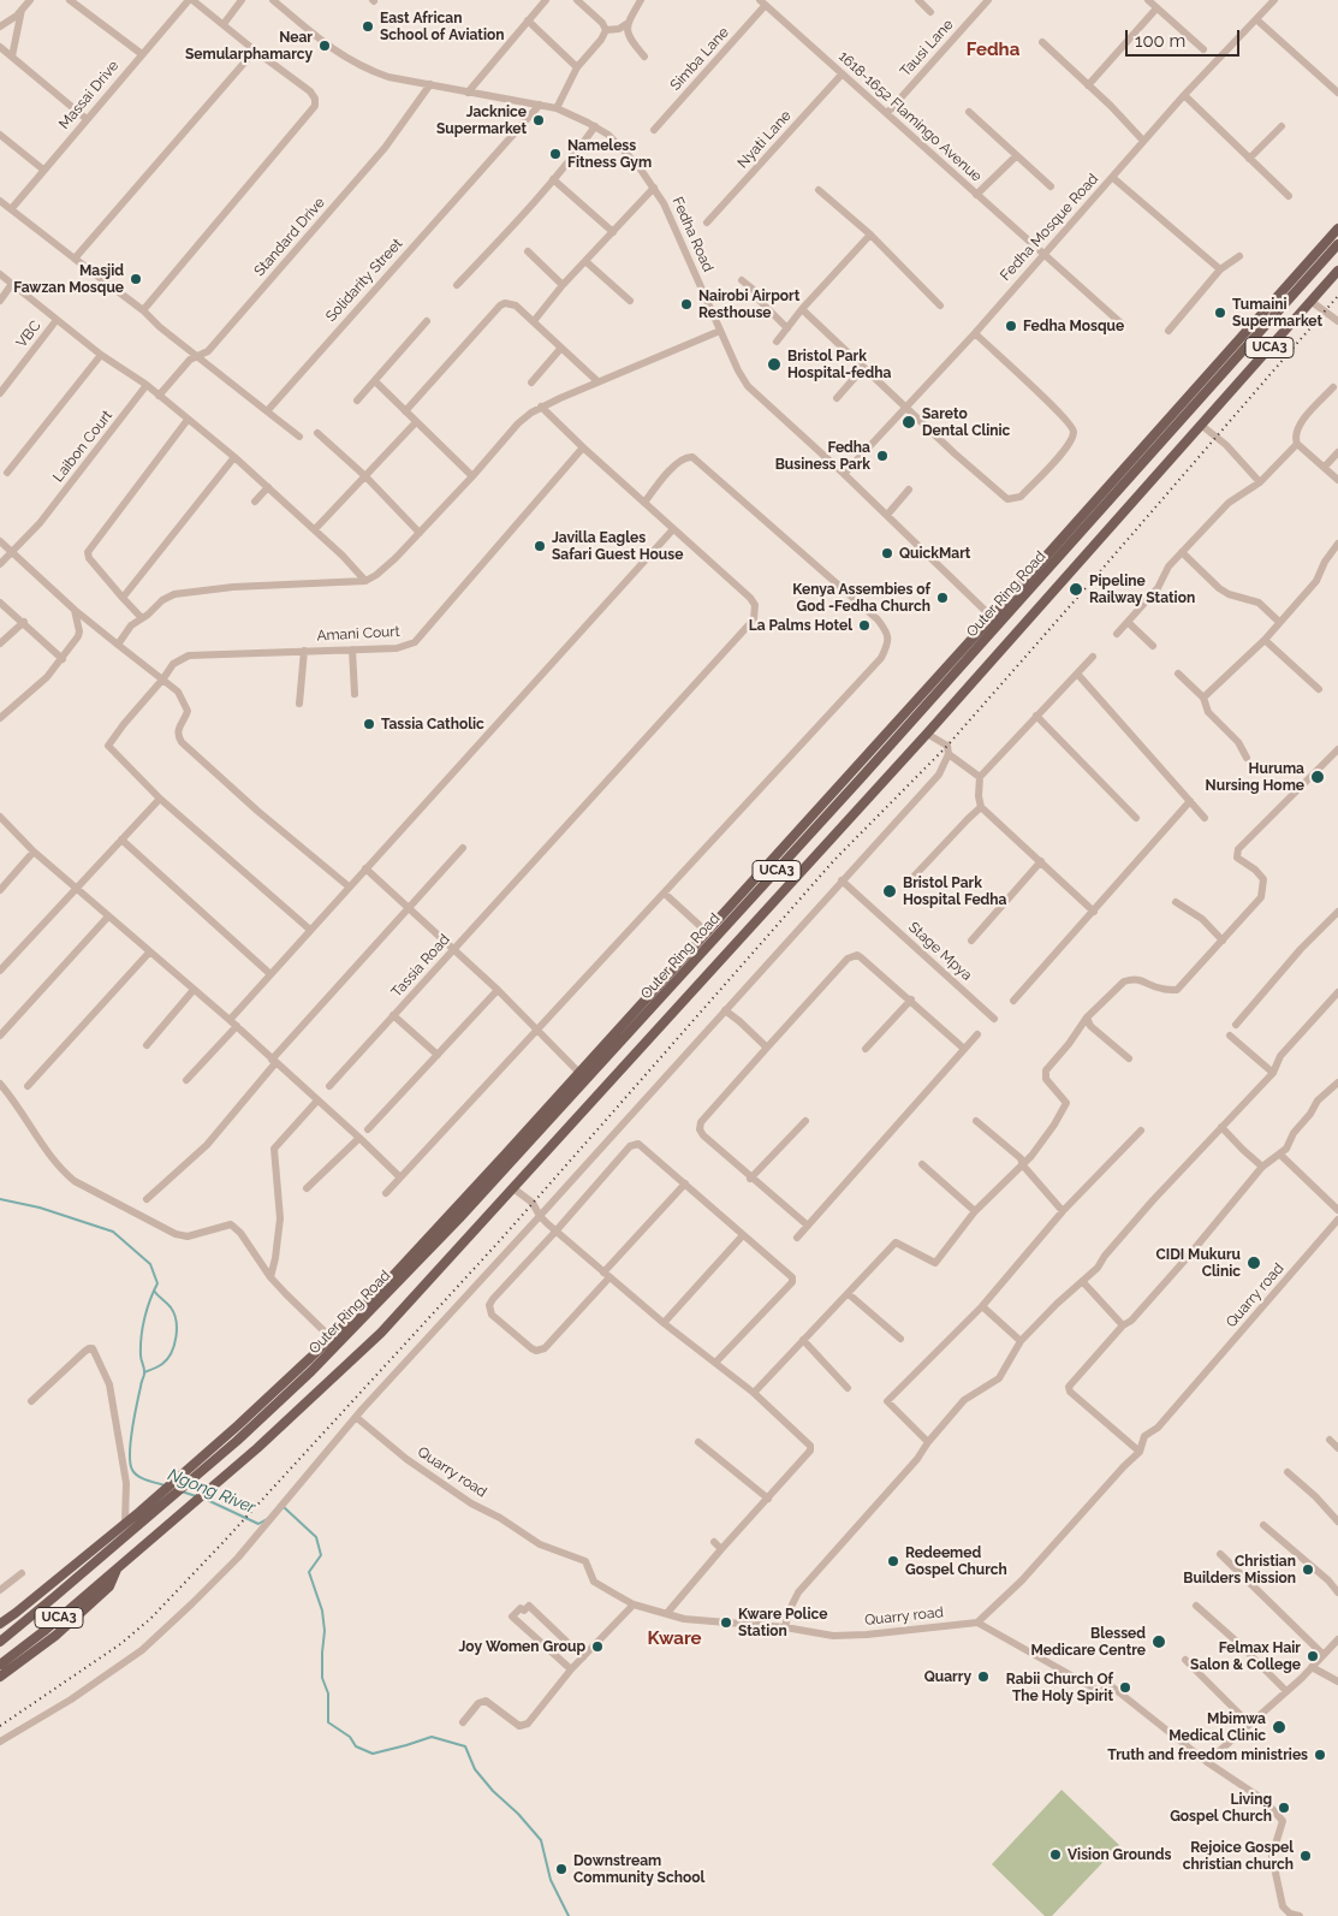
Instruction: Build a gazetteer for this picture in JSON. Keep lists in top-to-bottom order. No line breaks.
{"streets":{"main road":["UCA3","Outer Ring Road"],"street":["Tausi Lane","Simba Lane","Massai Drive","1618-1652 Flamingo Avenue","Nyati Lane","Fedha Mosque Road","Fedha Road","Standard Drive","Solidarity Street","VBC","Laibon Court","Amani Court","Stage Mpya","Tassia Road","Quarry road"]},"crossings":[["Tausi Lane","1618-1652 Flamingo Avenue"],["Simba Lane","1618-1652 Flamingo Avenue"],["1618-1652 Flamingo Avenue","Nyati Lane"],["1618-1652 Flamingo Avenue","Fedha Mosque Road"],["Fedha Mosque Road","Fedha Road"],["Fedha Road","Standard Drive"],["Fedha Road","Solidarity Street"],["Fedha Road","UCA3"],["UCA3","Outer Ring Road"]],"districts":["Fedha","Kware"],"water":["Ngong River"],"places":["East African School of Aviation","Near Semularphamarcy","Jacknice Supermarket","Nameless Fitness Gym","Masjid Fawzan Mosque","Nairobi Airport Resthouse","Tumaini Supermarket","Fedha Mosque","Bristol Park Hospital-fedha","Sareto Dental Clinic","Fedha Business Park","Javilla Eagles Safari Guest House","QuickMart","Pipeline Railway Station","Kenya Assembies of God -Fedha Church","La Palms Hotel","Tassia Catholic","Huruma Nursing Home","Bristol Park Hospital Fedha","CIDI Mukuru Clinic","Redeemed Gospel Church","Christian Builders Mission","Kware Police Station","Blessed Medicare Centre","Joy Women Group","Felmax Hair Salon & College","Quarry","Rabii Church Of The Holy Spirit","Mbimwa Medical Clinic","Truth and freedom ministries","Living Gospel Church","Vision Grounds","Rejoice Gospel christian church","Downstream Community School"],"scale_bar":"100 m"}
